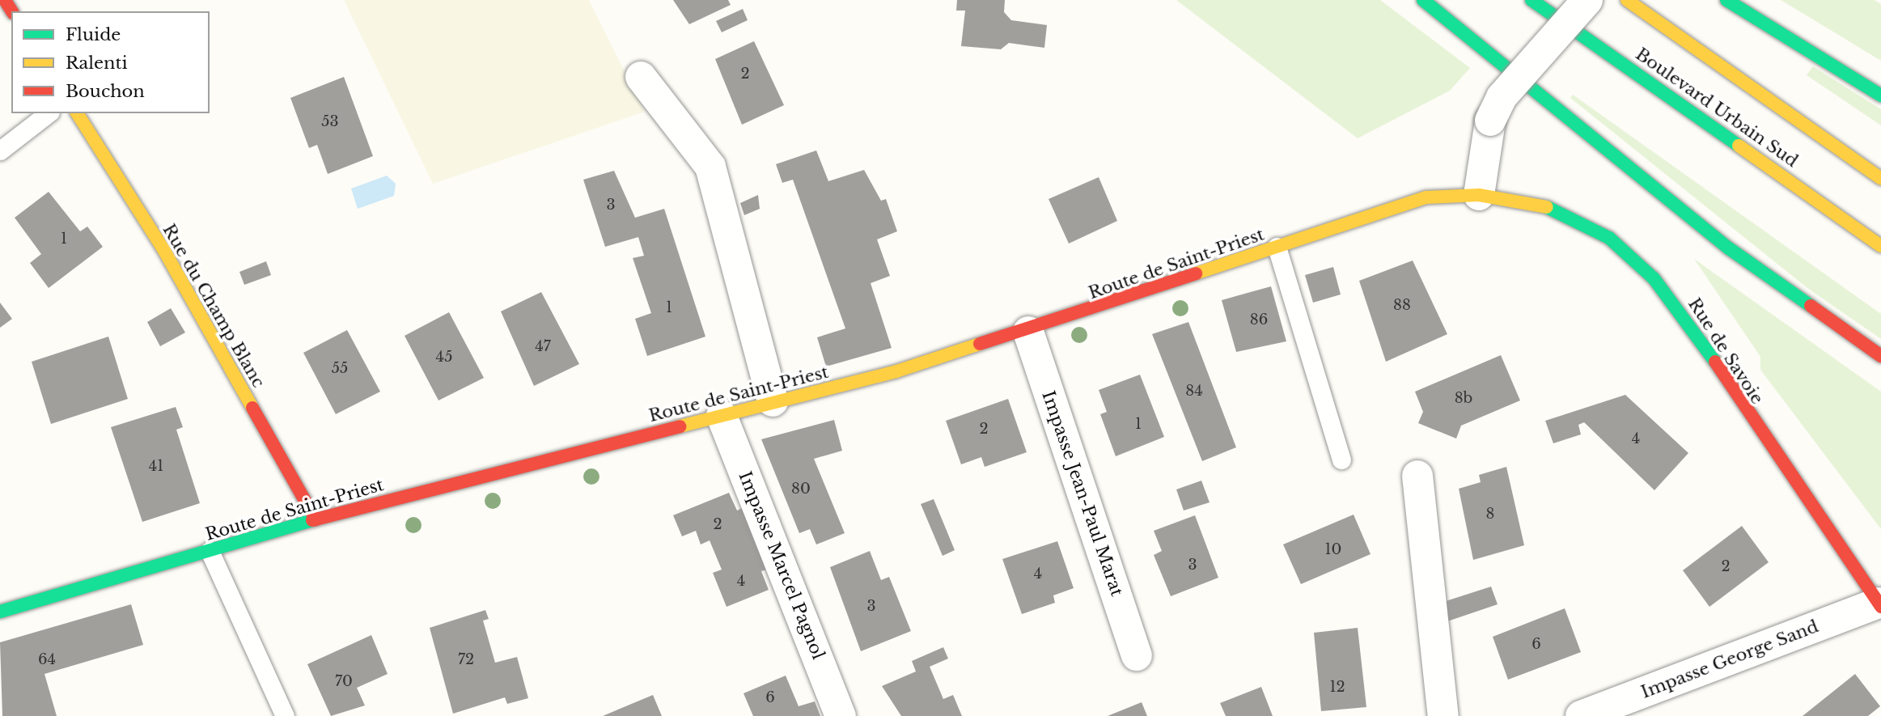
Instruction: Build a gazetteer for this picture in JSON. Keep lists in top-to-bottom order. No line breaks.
{"streets":{"main road":["Boulevard Urbain Sud","Route de Saint-Priest","Rue du Champ Blanc","Rue de Savoie"],"street":["Impasse Jean-Paul Marat","Impasse Marcel Pagnol","Impasse George Sand"]},"crossings":[["Route de Saint-Priest","Rue du Champ Blanc"],["Route de Saint-Priest","Rue de Savoie"],["Route de Saint-Priest","Impasse Jean-Paul Marat"],["Route de Saint-Priest","Impasse Marcel Pagnol"],["Rue de Savoie","Impasse George Sand"]],"house_numbers":["2","53","3","1","88","1","86","47","45","55","84","8b","1","2","4","41","80","8","2","10","3","2","4","4","3","6","64","72","70","12","6"],"legend":["Fluide","Ralenti","Bouchon"]}
